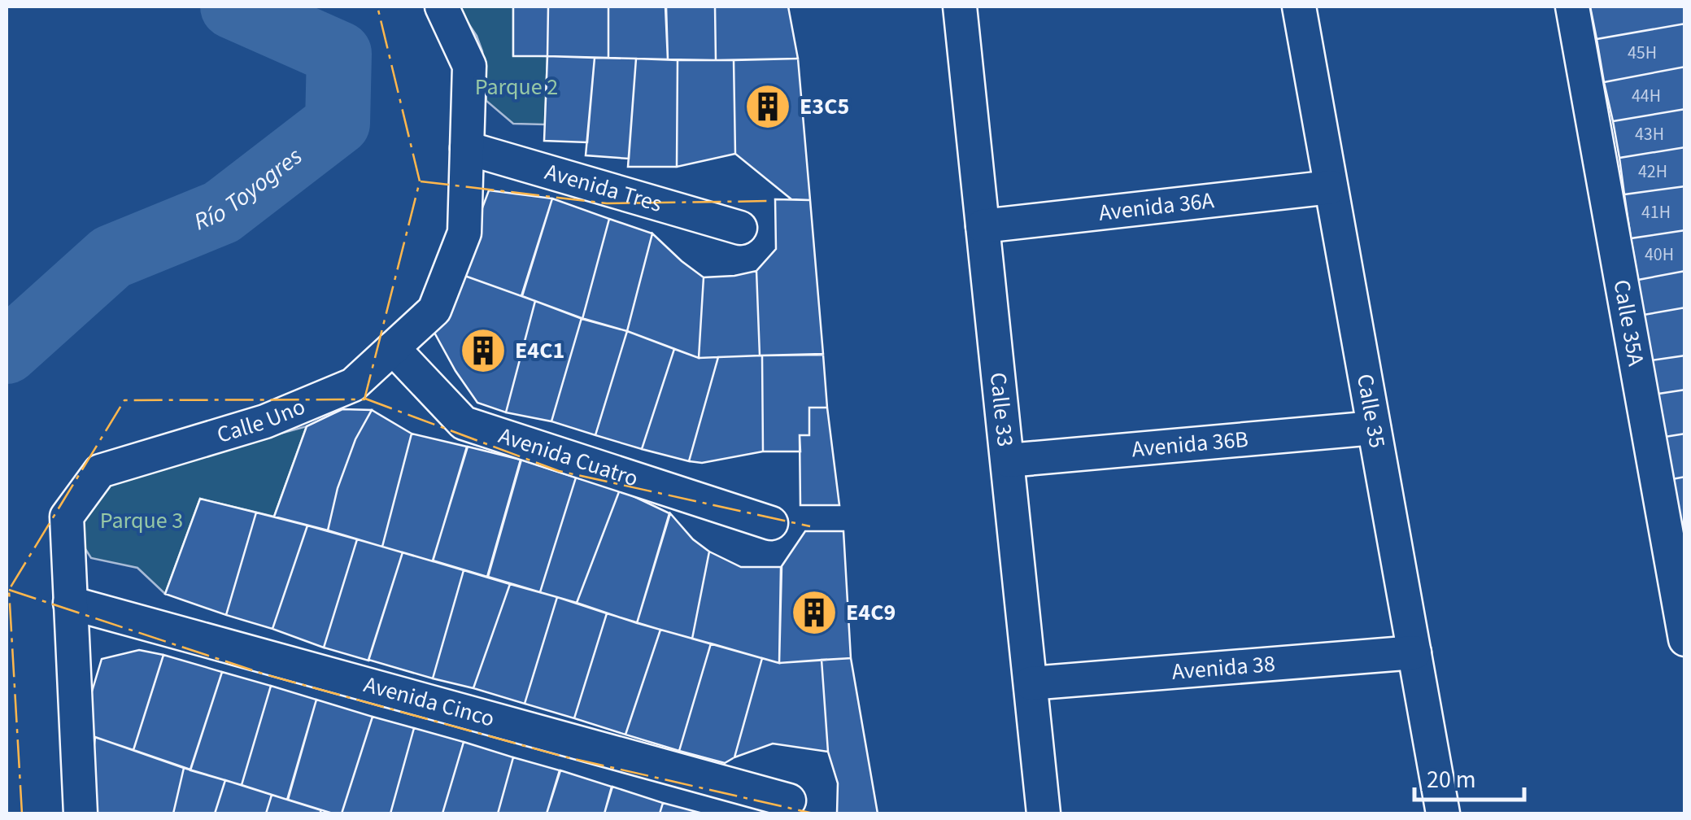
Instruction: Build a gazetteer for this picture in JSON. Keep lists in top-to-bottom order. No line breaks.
{"streets":{"street":["Avenida Tres","Avenida 36A","Calle 35A","Calle 33","Calle 35","Calle Uno","Avenida 36B","Avenida Cuatro","Avenida 38","Avenida Cinco"]},"crossings":[["Avenida Tres","Calle Uno"],["Avenida 36A","Calle 33"],["Avenida 36A","Calle 35"],["Calle 33","Avenida 36B"],["Calle 33","Avenida 38"],["Calle 35","Avenida 36B"],["Calle 35","Avenida 38"],["Calle Uno","Avenida Cuatro"],["Calle Uno","Avenida Cinco"]],"water":["Río Toyogres"],"parks":["Parque 2","Parque 3"],"places":{"building":["E3C5","E4C1","E4C9"]},"house_numbers":["45H","44H","43H","42H","41H","40H"],"scale_bar":"20 m"}
